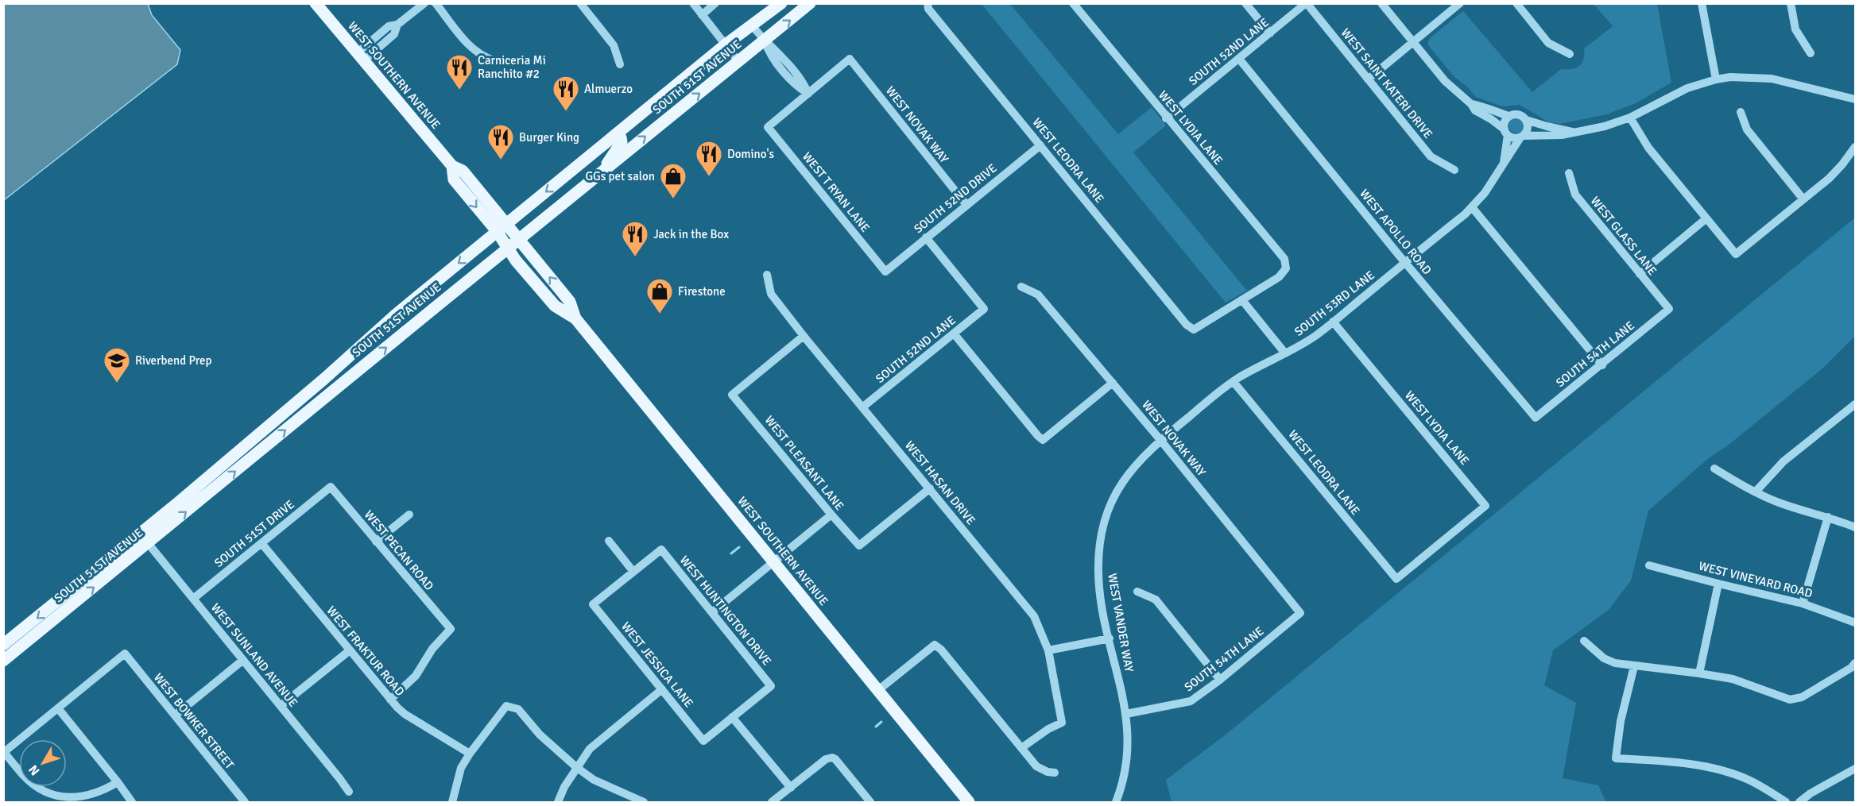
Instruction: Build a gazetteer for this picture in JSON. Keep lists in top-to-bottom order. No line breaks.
{"streets":{"main road":["WEST SOUTHERN AVENUE","SOUTH 51ST AVENUE"],"street":["SOUTH 52ND LANE","WEST SAINT KATERI DRIVE","WEST NOVAK WAY","WEST LYDIA LANE","WEST LEODRA LANE","WEST T RYAN LANE","SOUTH 52ND DRIVE","WEST APOLLO ROAD","WEST GLASS LANE","SOUTH 53RD LANE","SOUTH 54TH LANE","WEST PLEASANT LANE","WEST HASAN DRIVE","SOUTH 51ST DRIVE","WEST PECAN ROAD","WEST VINEYARD ROAD","WEST HUNTINGTON DRIVE","WEST VANDER WAY","WEST FRAKTUR ROAD","WEST SUNLAND AVENUE","WEST JESSICA LANE","WEST BOWKER STREET"]},"crossings":[["SOUTH 52ND LANE","WEST SAINT KATERI DRIVE"],["SOUTH 52ND LANE","WEST LYDIA LANE"],["SOUTH 52ND LANE","SOUTH 52ND DRIVE"],["SOUTH 52ND LANE","WEST APOLLO ROAD"],["SOUTH 52ND LANE","WEST HASAN DRIVE"],["WEST SOUTHERN AVENUE","SOUTH 51ST AVENUE"],["SOUTH 51ST AVENUE","WEST SUNLAND AVENUE"],["WEST NOVAK WAY","WEST T RYAN LANE"],["WEST NOVAK WAY","SOUTH 52ND DRIVE"],["WEST NOVAK WAY","SOUTH 53RD LANE"],["WEST NOVAK WAY","SOUTH 54TH LANE"],["WEST NOVAK WAY","WEST VANDER WAY"],["WEST LYDIA LANE","WEST LEODRA LANE"],["WEST LYDIA LANE","SOUTH 53RD LANE"],["WEST LEODRA LANE","SOUTH 52ND DRIVE"],["WEST LEODRA LANE","SOUTH 53RD LANE"],["WEST T RYAN LANE","SOUTH 52ND DRIVE"],["WEST APOLLO ROAD","SOUTH 53RD LANE"],["WEST APOLLO ROAD","SOUTH 54TH LANE"],["WEST GLASS LANE","SOUTH 54TH LANE"],["SOUTH 53RD LANE","WEST VANDER WAY"],["SOUTH 54TH LANE","WEST VANDER WAY"],["WEST PLEASANT LANE","WEST HASAN DRIVE"],["SOUTH 51ST DRIVE","WEST PECAN ROAD"],["SOUTH 51ST DRIVE","WEST FRAKTUR ROAD"],["SOUTH 51ST DRIVE","WEST SUNLAND AVENUE"],["WEST PECAN ROAD","WEST FRAKTUR ROAD"],["WEST HUNTINGTON DRIVE","WEST JESSICA LANE"]],"places":{"restaurant":["Carniceria Mi Ranchito #2","Almuerzo","Burger King","Domino's","Jack in the Box"],"shop":["GGs pet salon","Firestone"],"school or university":["Riverbend Prep"]},"north":"bottom left"}
